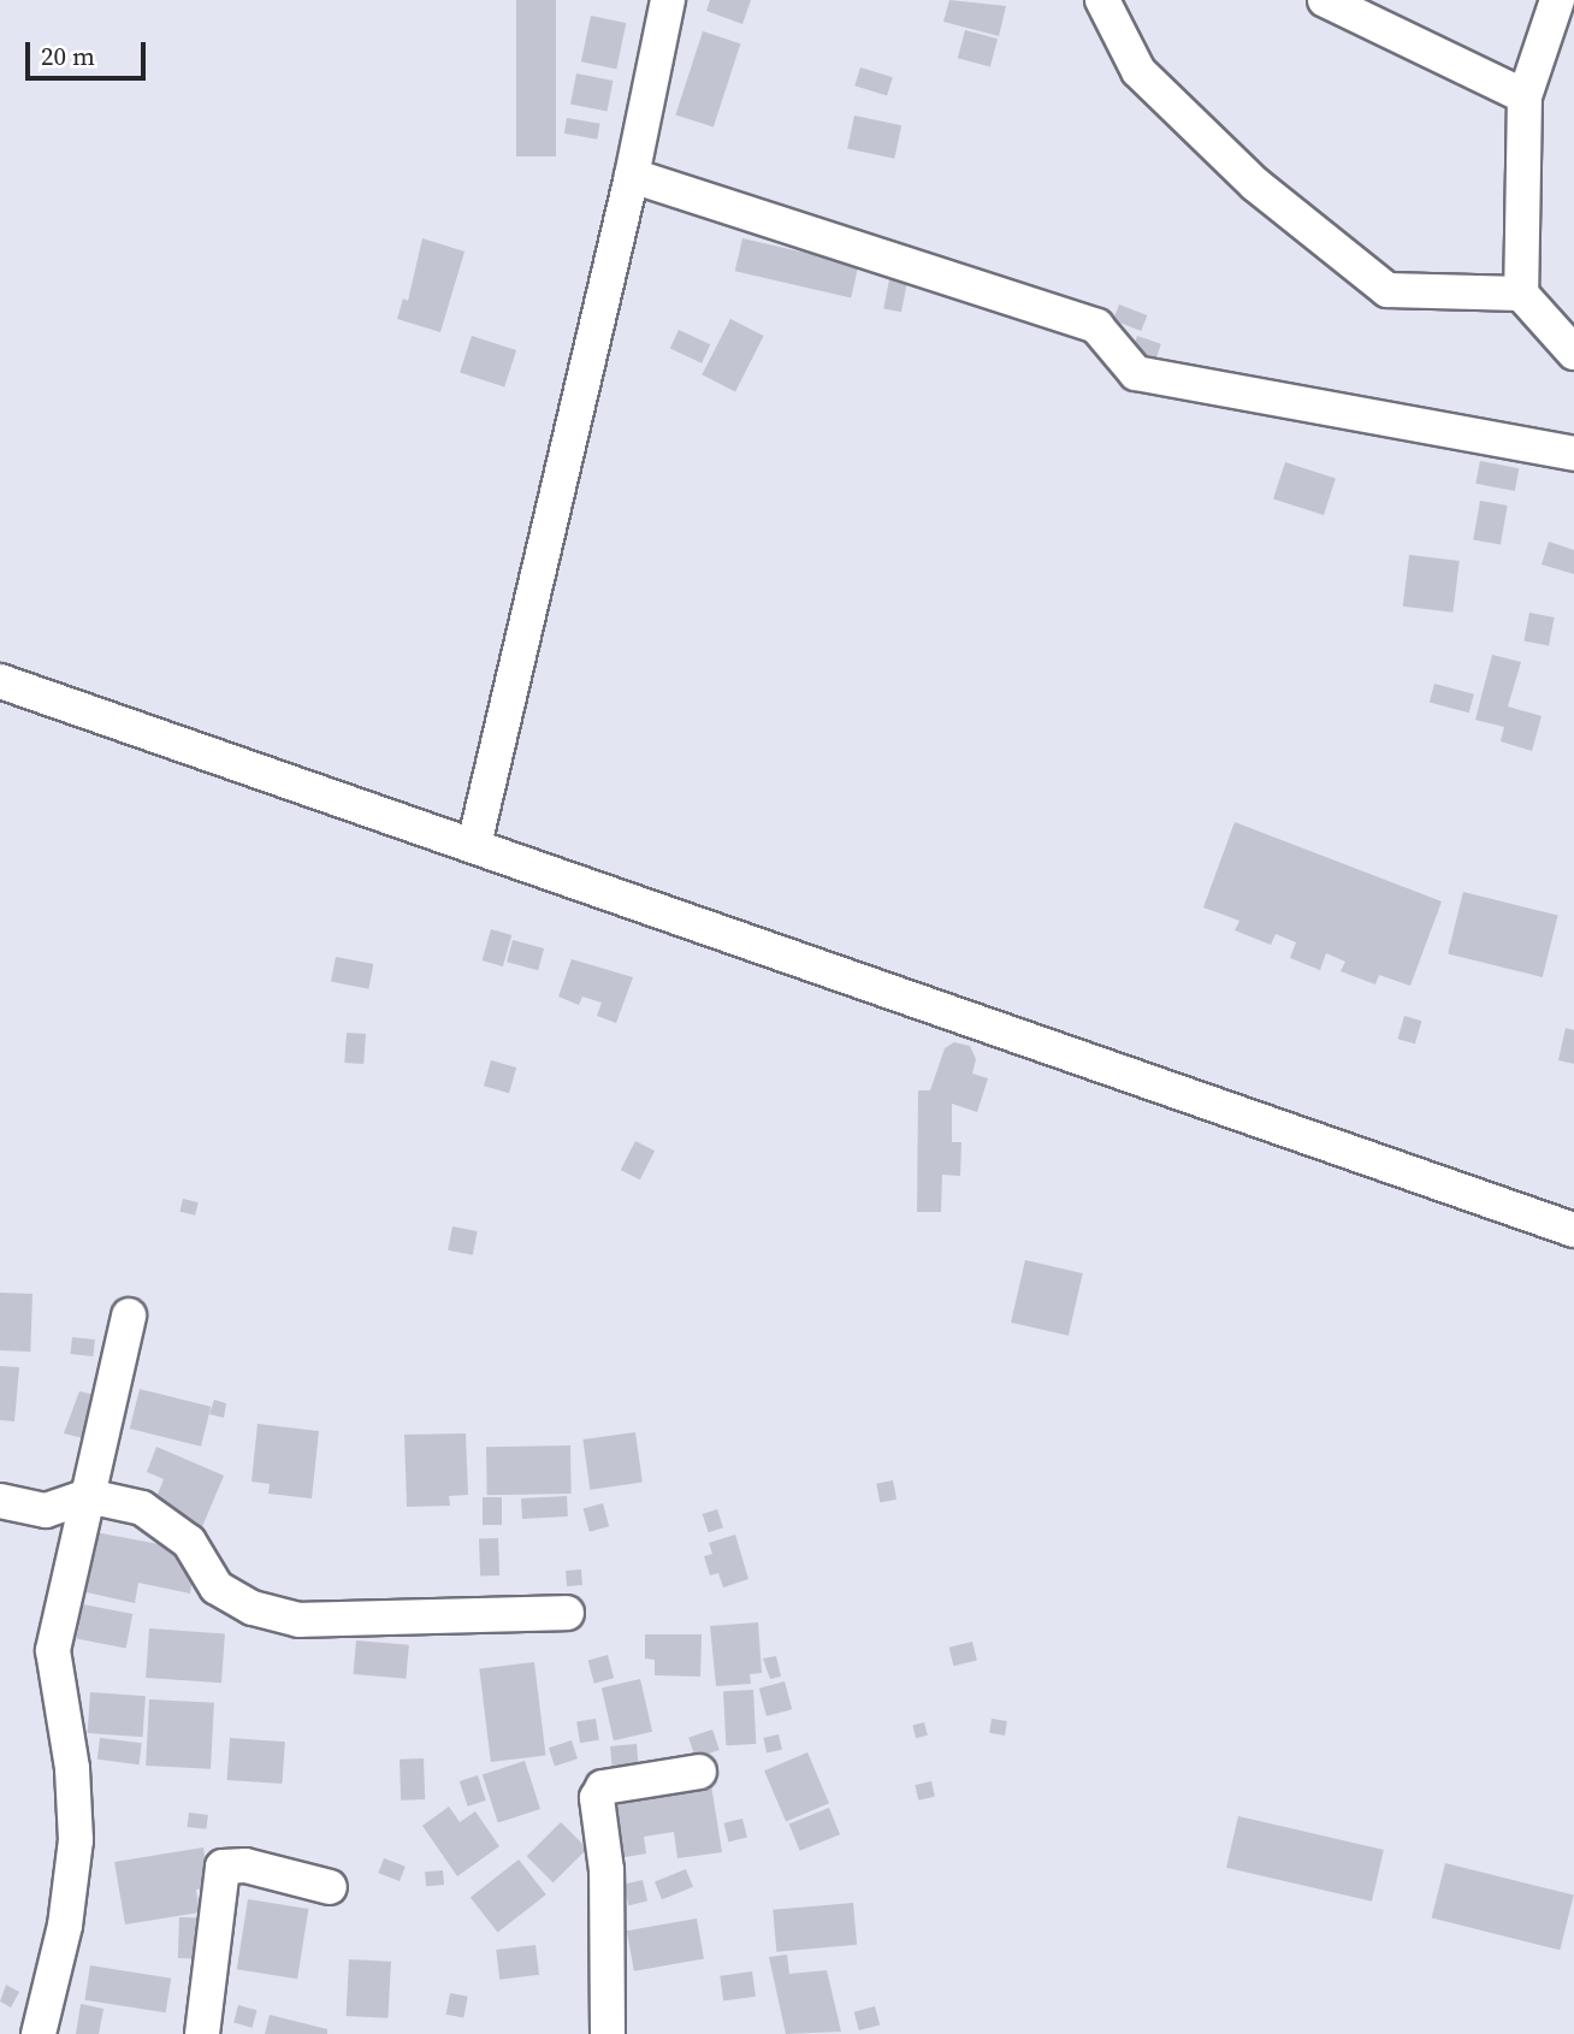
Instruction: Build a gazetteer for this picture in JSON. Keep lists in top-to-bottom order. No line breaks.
{"scale_bar":"20 m"}
